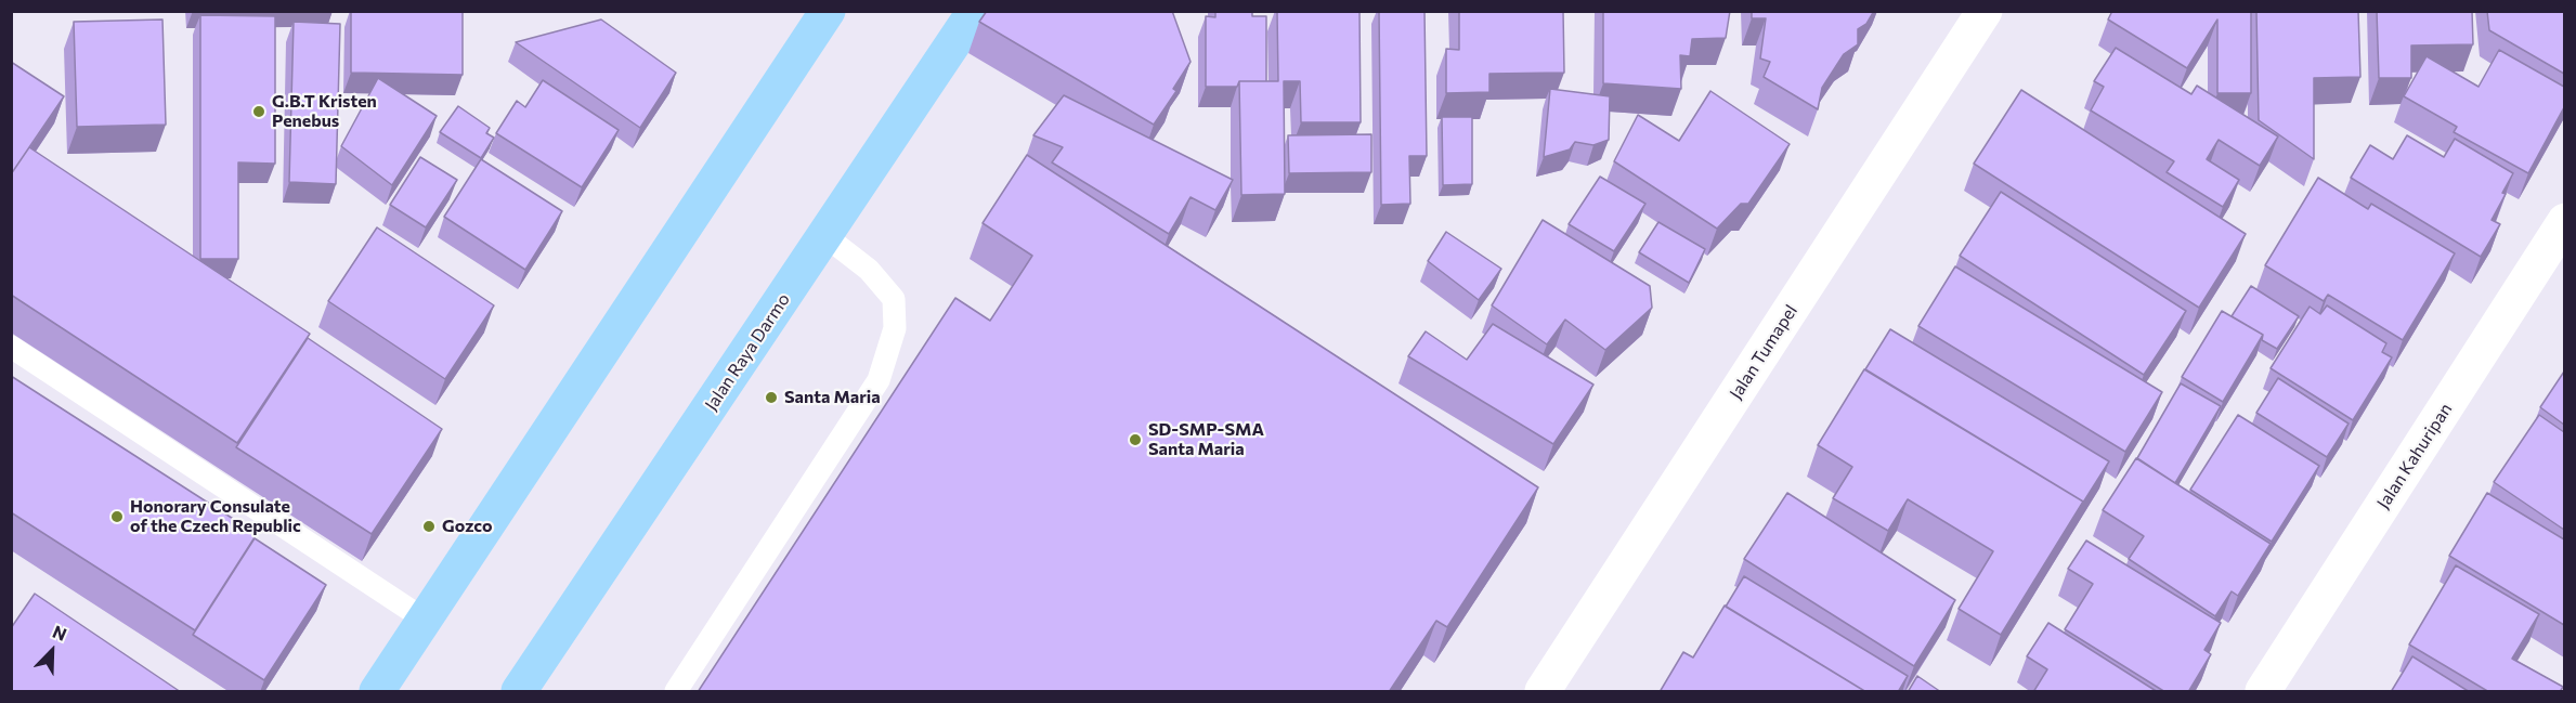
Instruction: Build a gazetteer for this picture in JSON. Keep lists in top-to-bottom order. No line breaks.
{"streets":{"main road":["Jalan Raya Darmo"],"street":["Jalan Tumapel","Jalan Kahuripan"]},"places":["G.B.T Kristen Penebus","Santa Maria","SD-SMP-SMA Santa Maria","Honorary Consulate of the Czech Republic","Gozco"],"north":"top right"}
